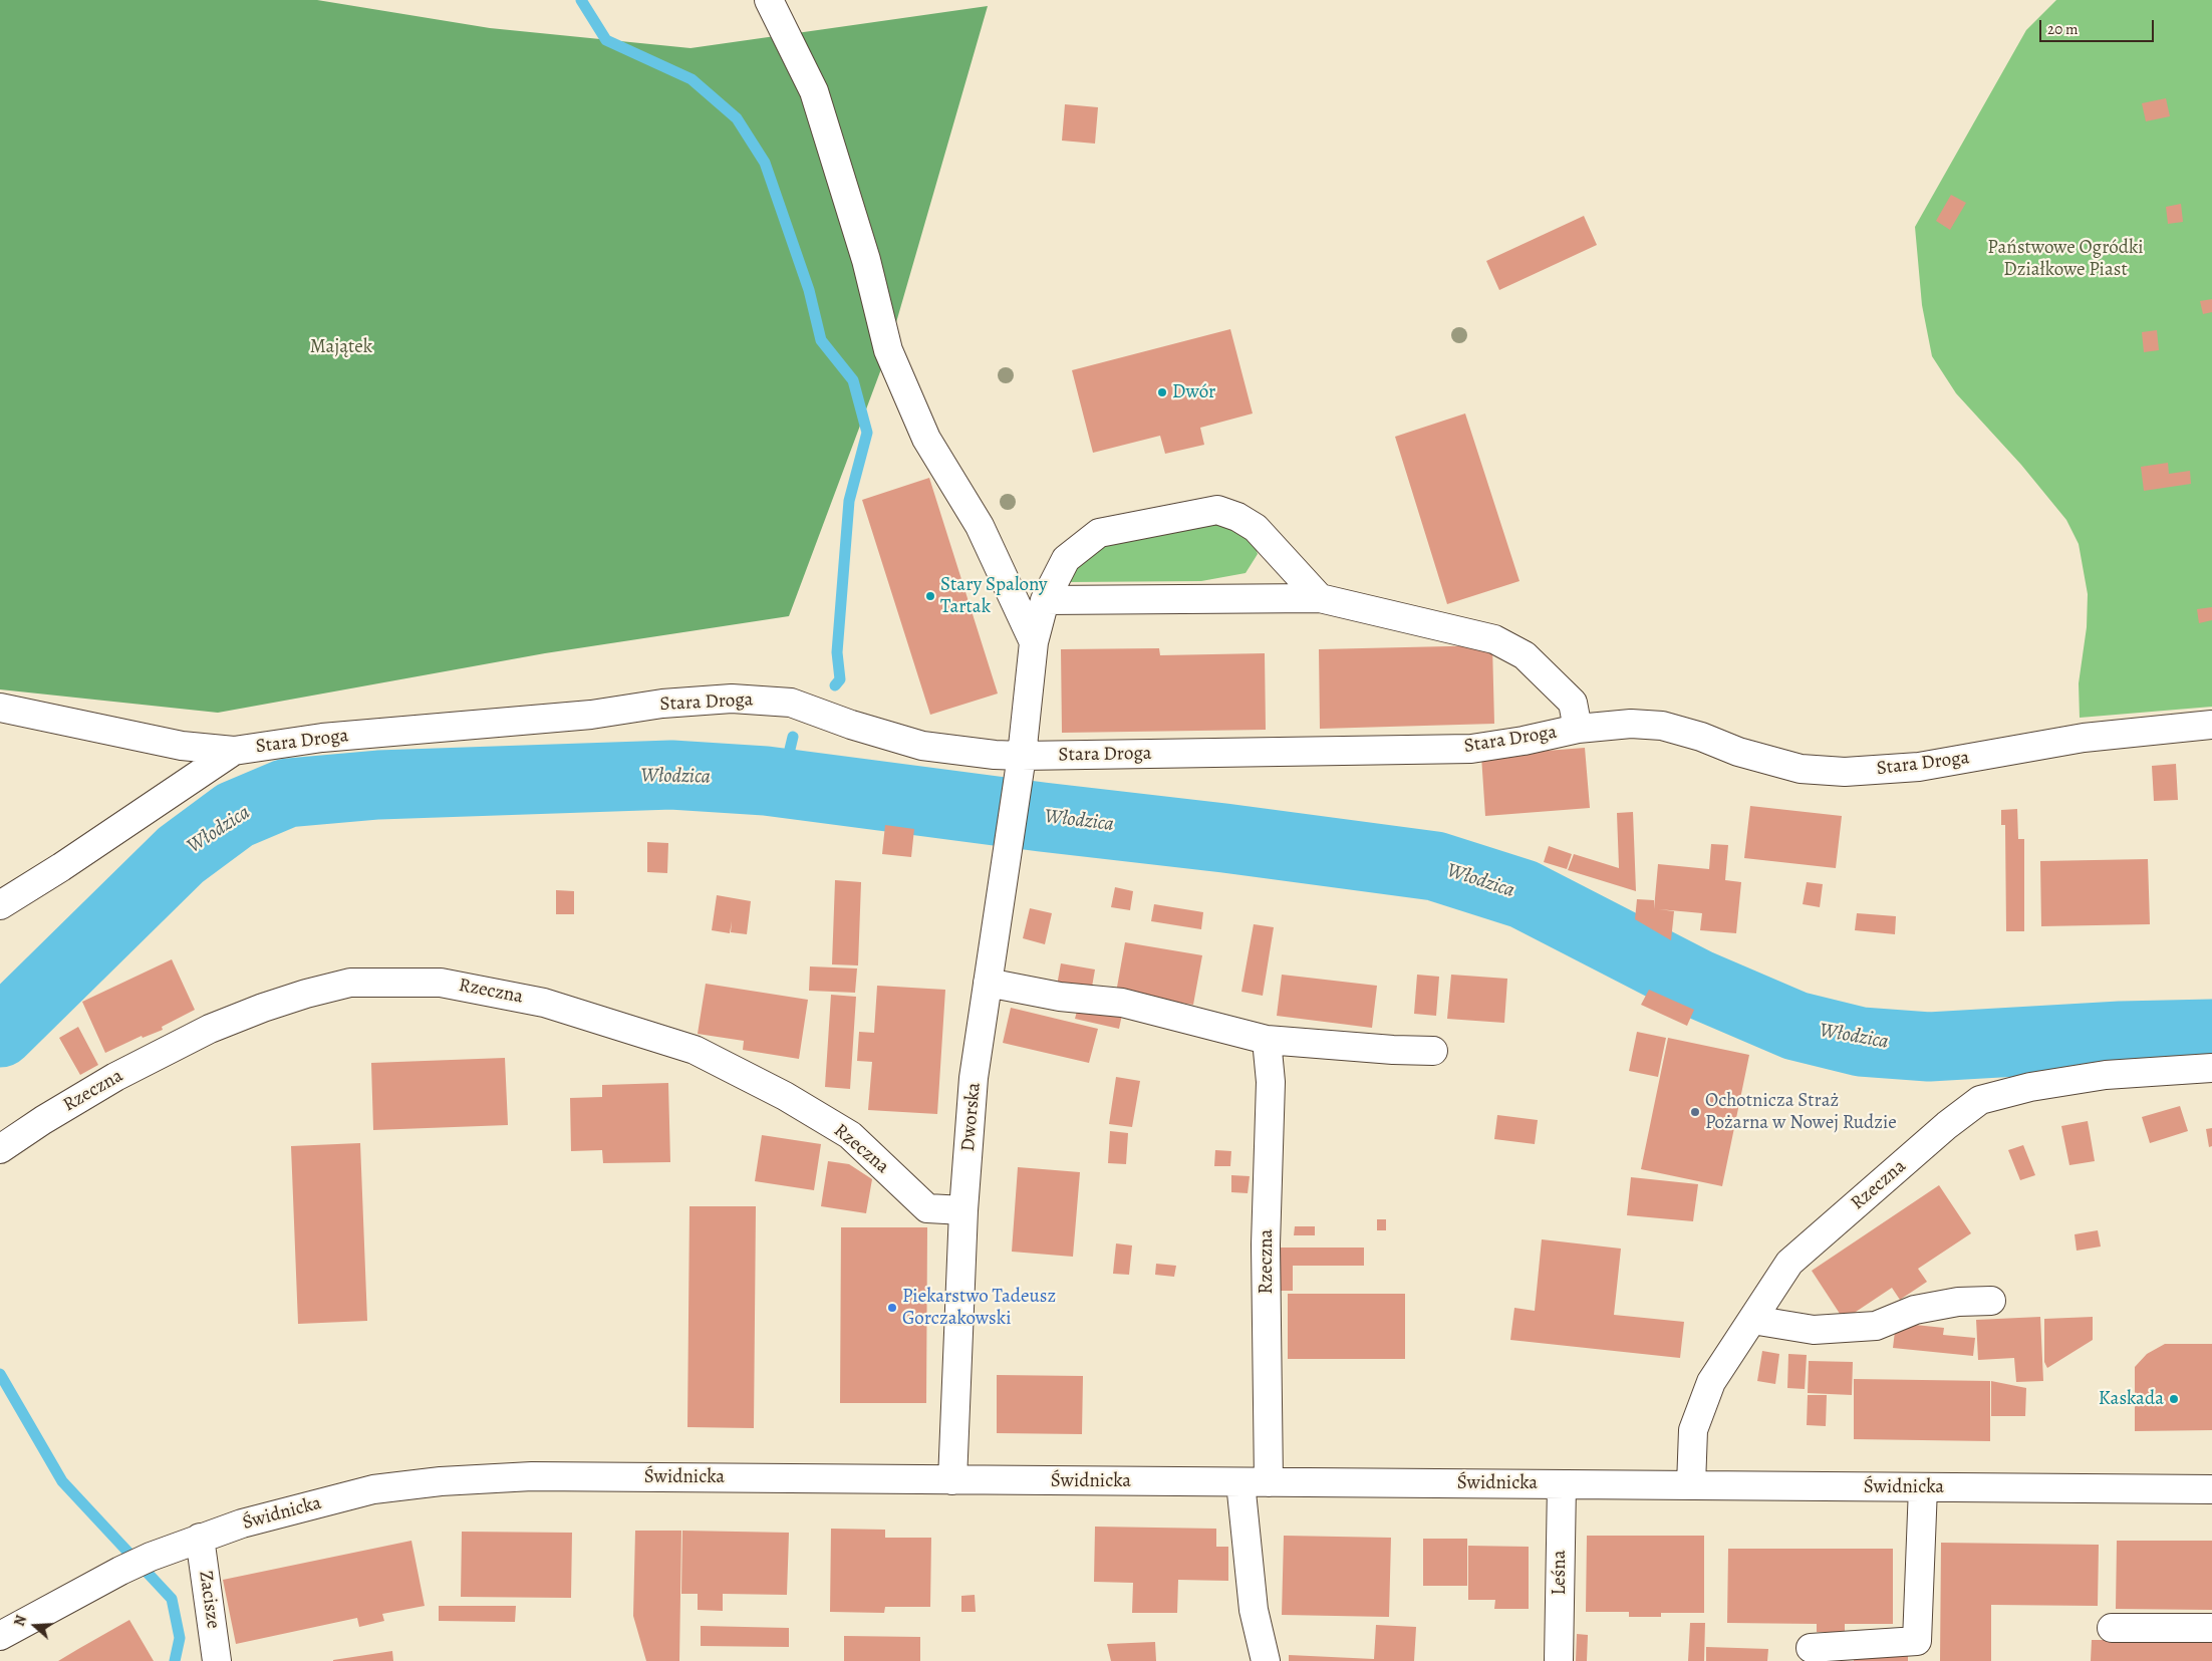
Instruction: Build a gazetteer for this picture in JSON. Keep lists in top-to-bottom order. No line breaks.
{"streets":{"street":["Stara Droga","Rzeczna","Dworska","Świdnicka","Leśna","Zacisze"]},"crossings":[["Stara Droga","Dworska"],["Rzeczna","Dworska"],["Rzeczna","Świdnicka"],["Dworska","Świdnicka"],["Świdnicka","Leśna"],["Świdnicka","Zacisze"]],"water":["Włodzica"],"parks":["Państwowe Ogródki Działkowe Piast","Majątek"],"places":["Dwór","Stary Spalony Tartak","Ochotnicza Straż Pożarna w Nowej Rudzie","Piekarstwo Tadeusz Gorczakowski","Kaskada"],"scale_bar":"20 m","north":"left"}
